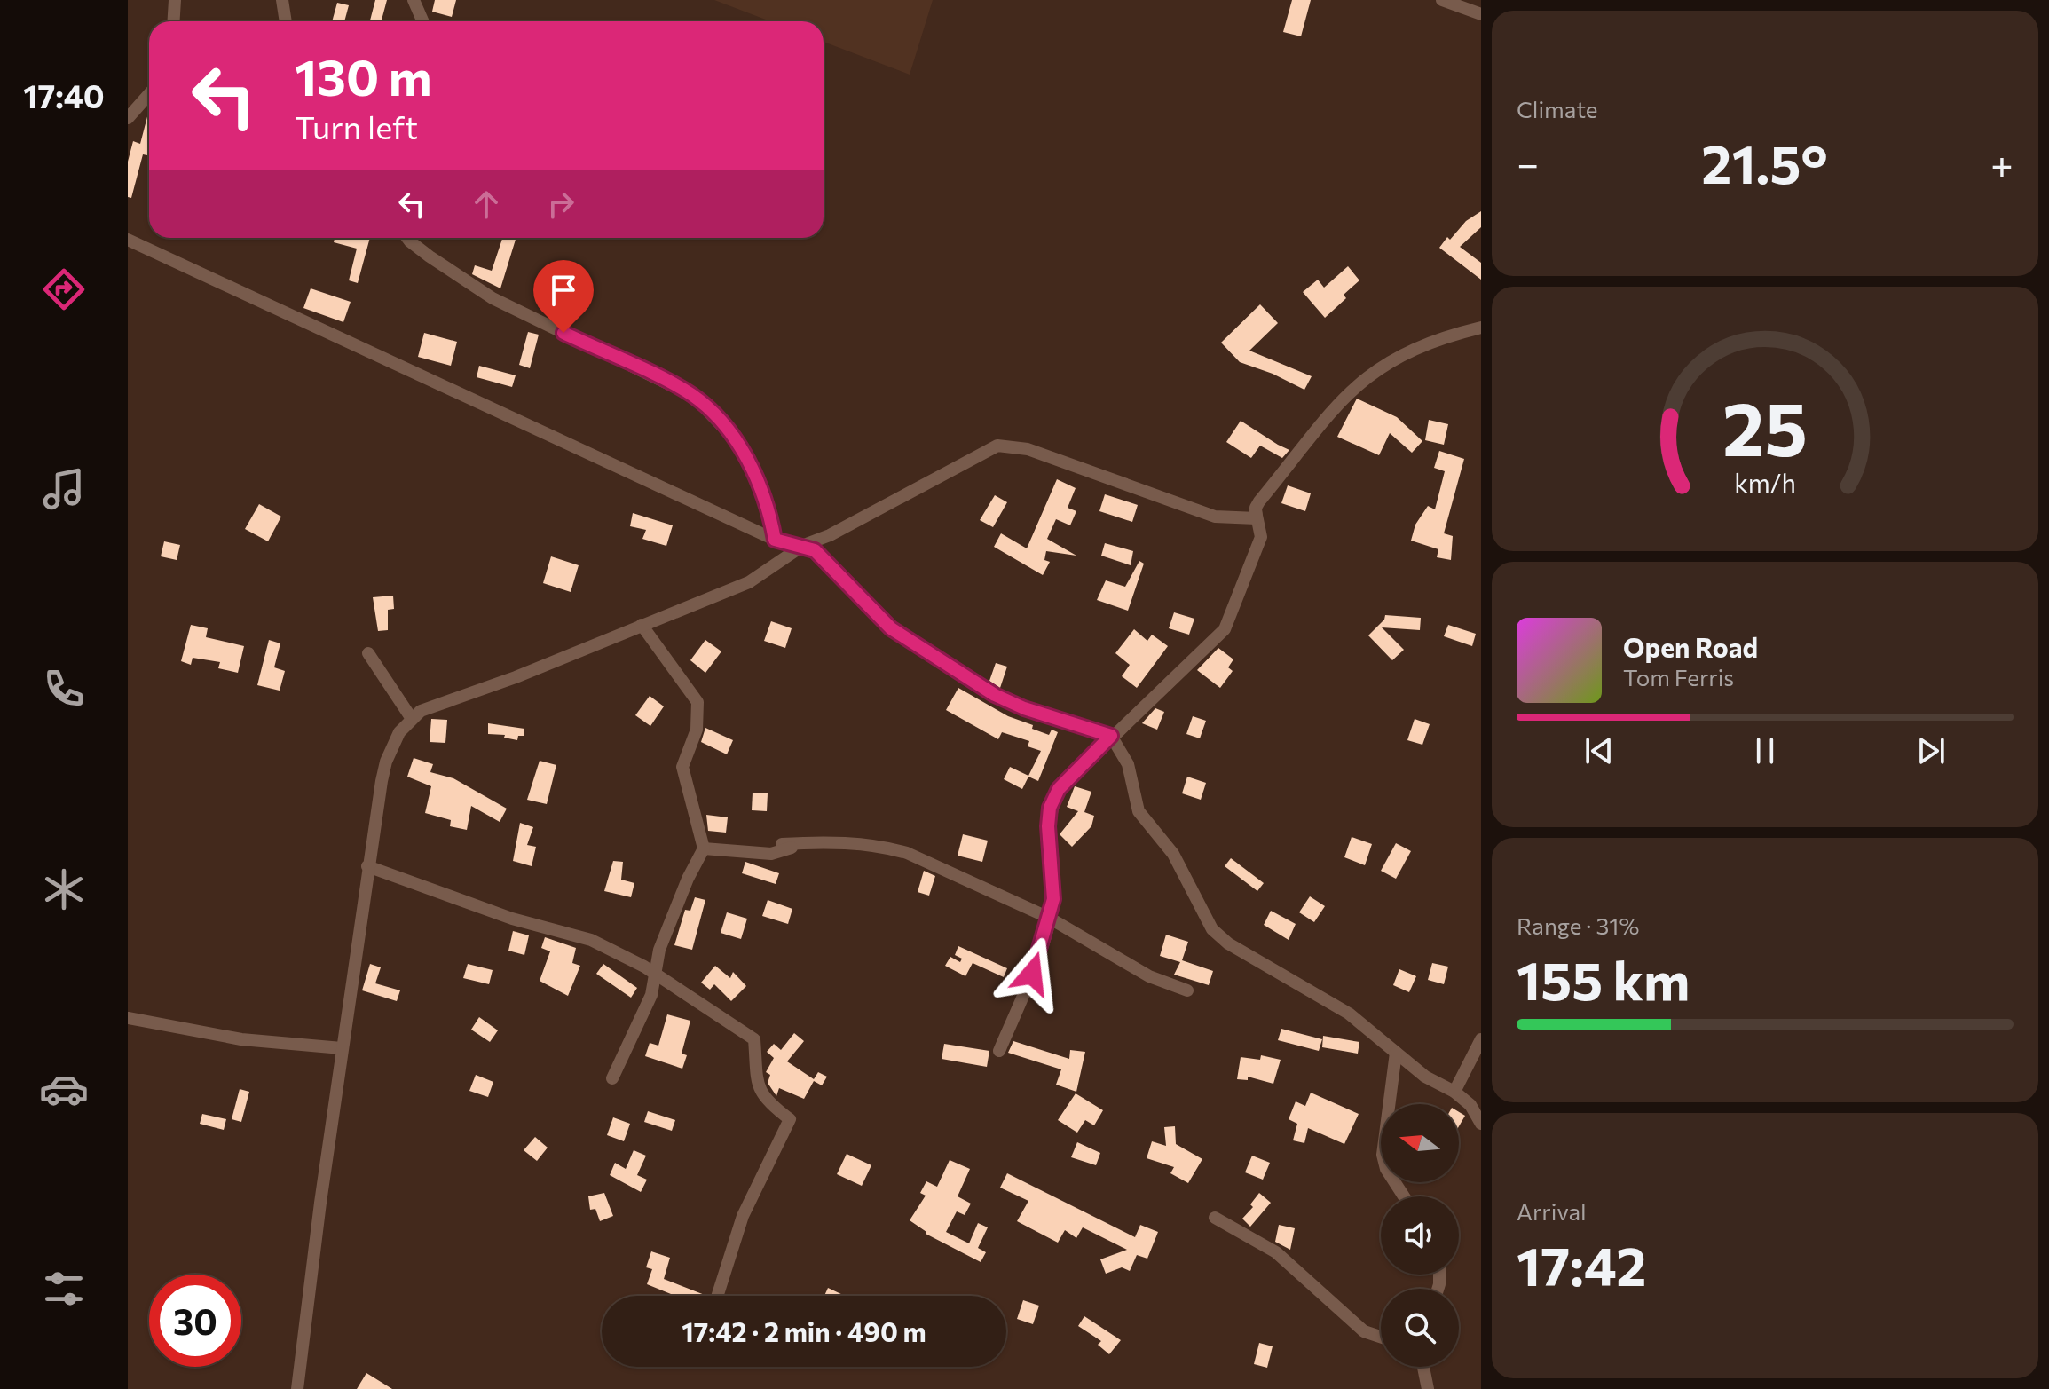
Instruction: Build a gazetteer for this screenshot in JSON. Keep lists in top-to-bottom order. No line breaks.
{"north":"left","page":{"tabs":"17:40","tile":["Climate",["Range · 31%","155 km"],["Arrival","17:42"]],"turn":["130 m","Turn left"],"heat":["−","21.5°","+"],"song":["Open Road","Tom Ferris"],"limit":"30","trip":"17:42 · 2 min · 490 m","gauge":["25","km/h"]}}
